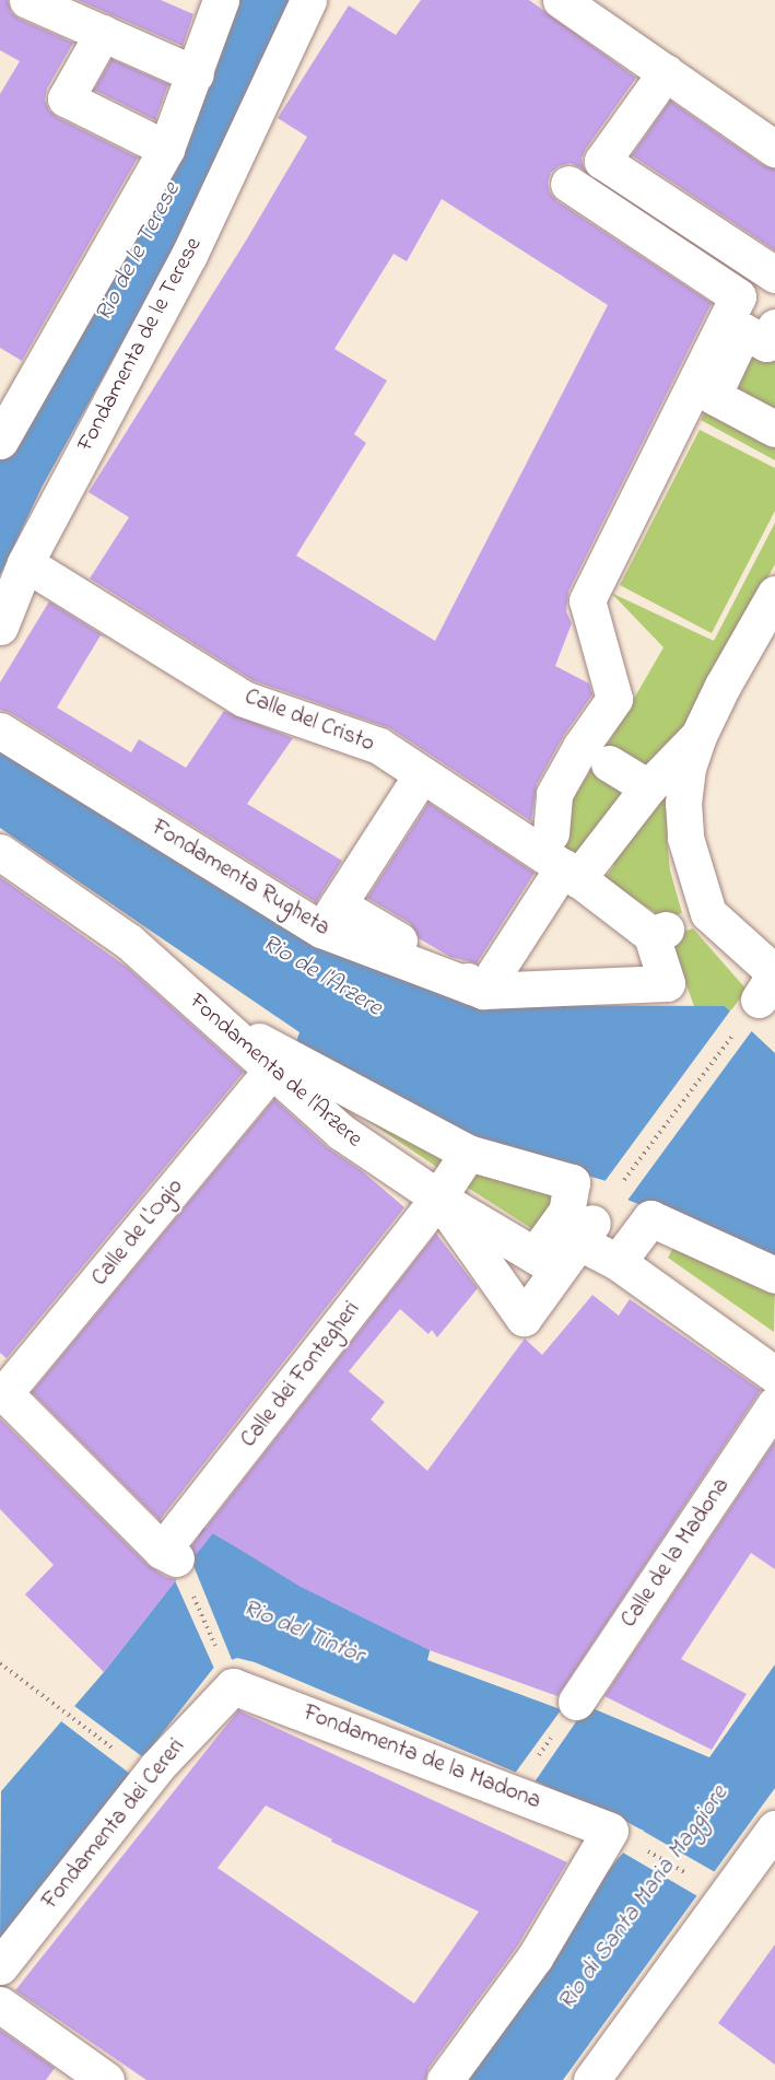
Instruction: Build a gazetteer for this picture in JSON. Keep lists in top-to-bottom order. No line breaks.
{"streets":{"street":["Fondamenta de le Terese","Calle del Cristo","Fondamenta Rugheta","Fondamenta de l'Arzere","Calle de L'Ogio","Calle dei Fontegheri","Calle de la Madona","Fondamenta de la Madona","Fondamenta dei Cereri"]},"crossings":[["Fondamenta de le Terese","Calle del Cristo"],["Calle del Cristo","Fondamenta Rugheta"],["Fondamenta de l'Arzere","Calle de L'Ogio"],["Fondamenta de l'Arzere","Calle dei Fontegheri"],["Calle de L'Ogio","Calle dei Fontegheri"],["Fondamenta de la Madona","Fondamenta dei Cereri"]],"water":["Rio de le Terese","Rio de l'Arzere","Rio del Tintòr","Rio di Santa Maria Maggiore"]}
